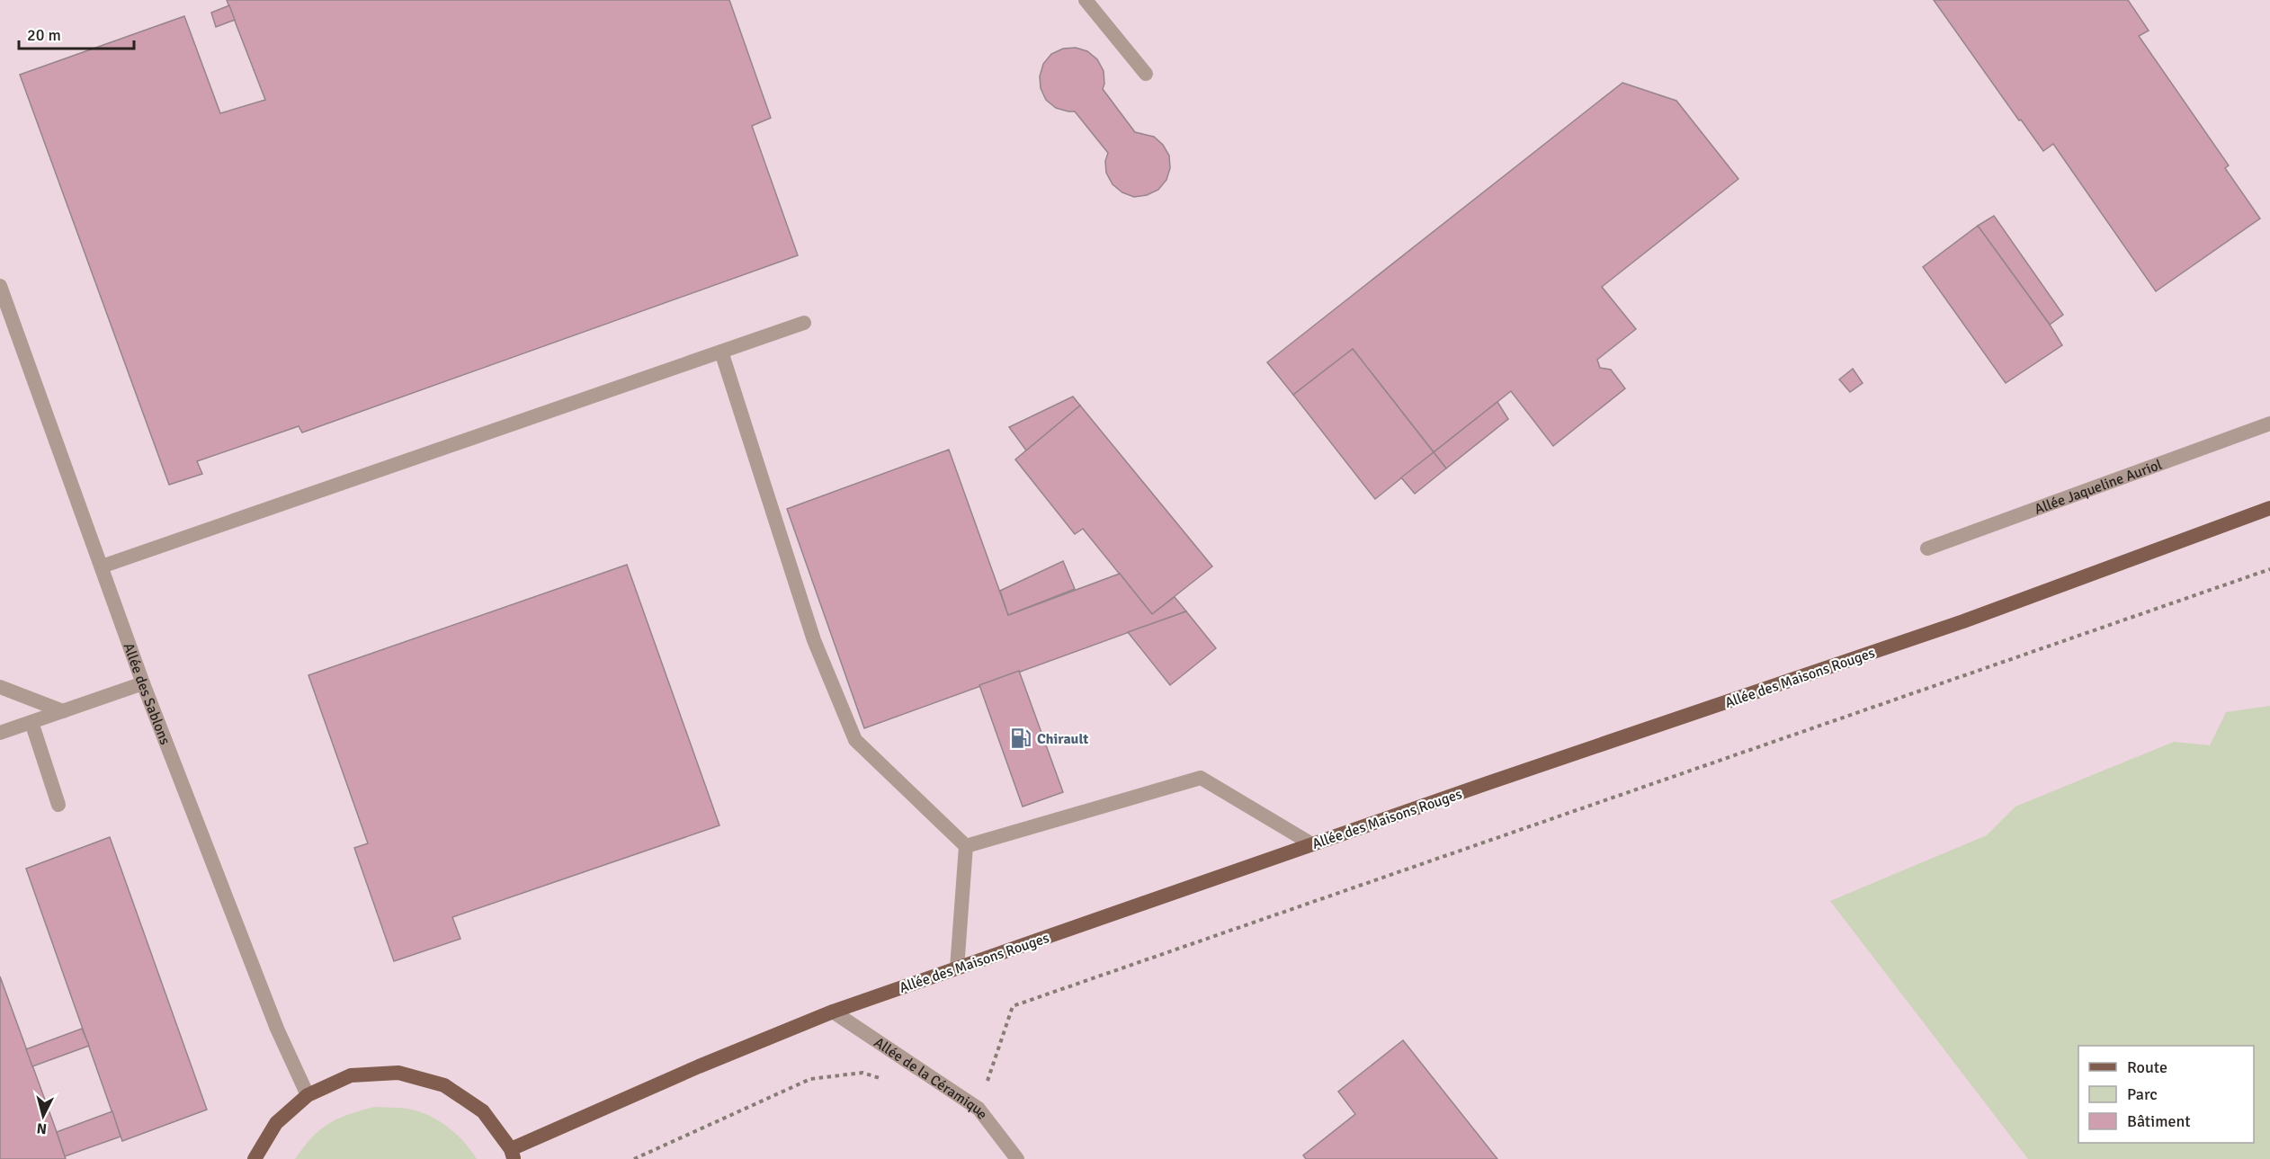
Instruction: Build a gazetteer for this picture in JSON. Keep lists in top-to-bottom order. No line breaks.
{"streets":{"main road":["Allée des Maisons Rouges"],"street":["Allée Jaqueline Auriol","Allée des Sablons","Allée de la Céramique"]},"crossings":[["Allée des Maisons Rouges","Allée de la Céramique"]],"places":{"fuel station":["Chirault"]},"legend":["Route","Parc","Bâtiment"],"scale_bar":"20 m","north":"bottom"}
